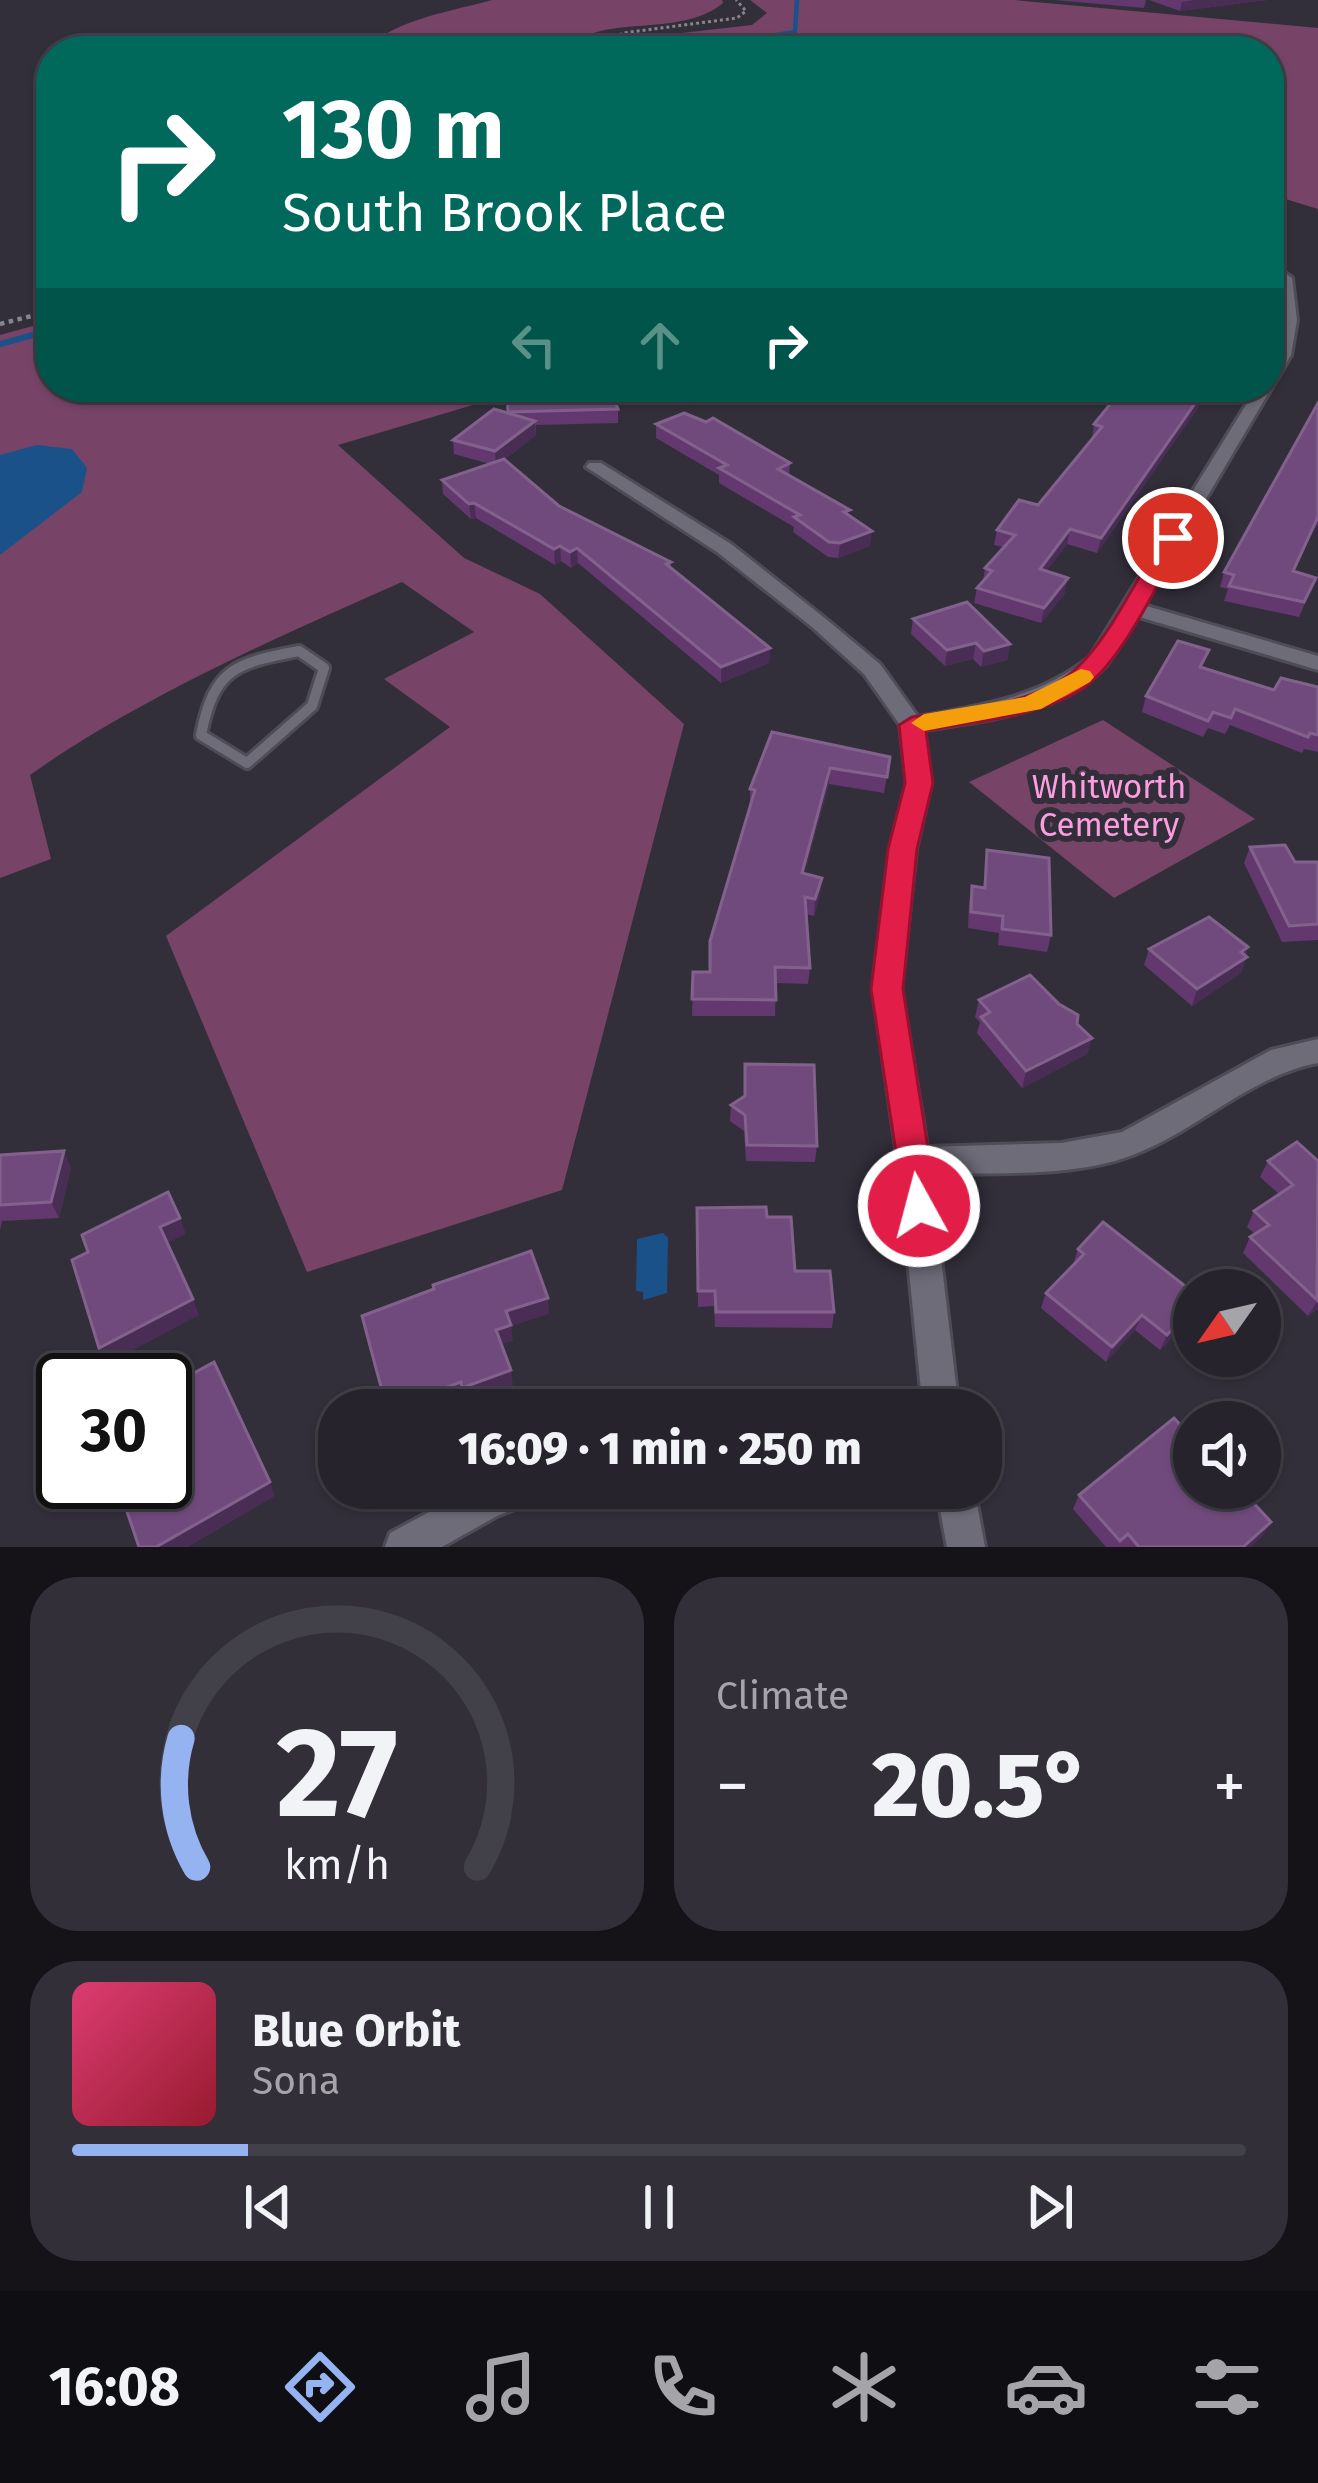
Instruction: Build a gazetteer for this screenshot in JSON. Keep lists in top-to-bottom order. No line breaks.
{"parks":["Whitworth Cemetery"],"north":"bottom left","page":{"turn":["130 m","South Brook Place"],"limit":"30","trip":"16:09 · 1 min · 250 m","tile":"Climate","heat":["−","20.5°","+"],"song":["Blue Orbit","Sona"],"tabs":"16:08","gauge":["27","km/h"]}}
